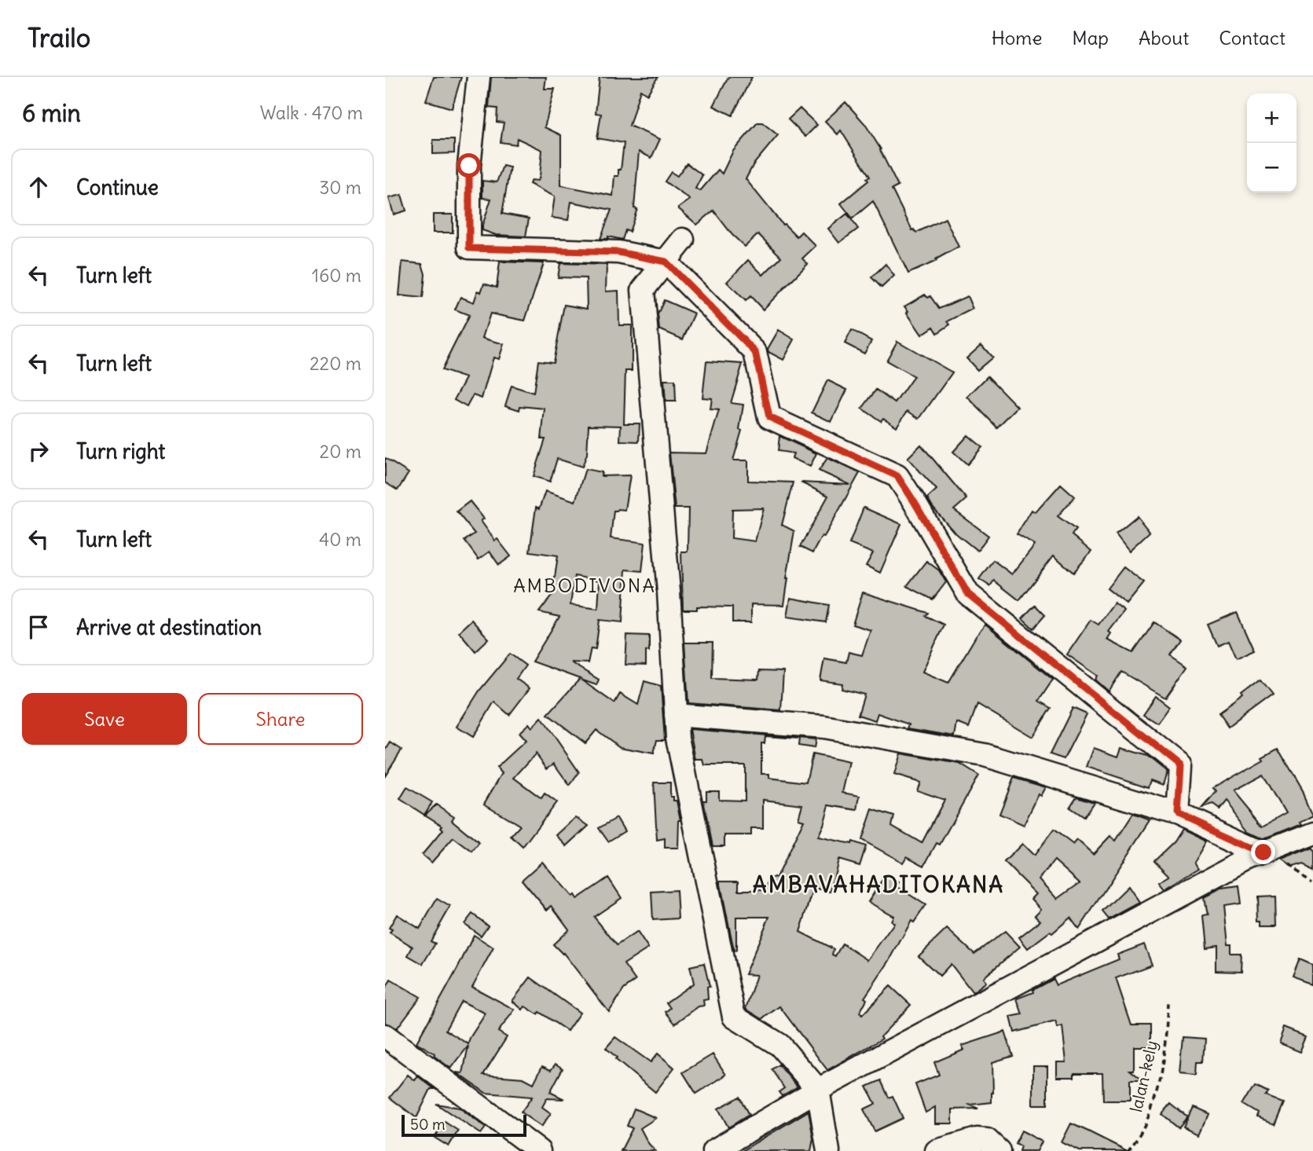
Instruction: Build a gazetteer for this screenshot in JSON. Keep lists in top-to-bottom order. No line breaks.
{"streets":{"path":["lalan-kely"]},"districts":["AMBODIVONA","AMBAVAHADITOKANA"],"scale_bar":"50 m","page":{"header":"Trailo","nav":["Home","Map","About","Contact"],"heading":["6 min","Walk · 470 m"],"map_buttons":["+","−"],"list":[["Continue","30 m"],["Turn left","160 m"],["Turn left","220 m"],["Turn right","20 m"],["Turn left","40 m"],"Arrive at destination"],"buttons":["Save","Share"],"scale":"50 m"}}
